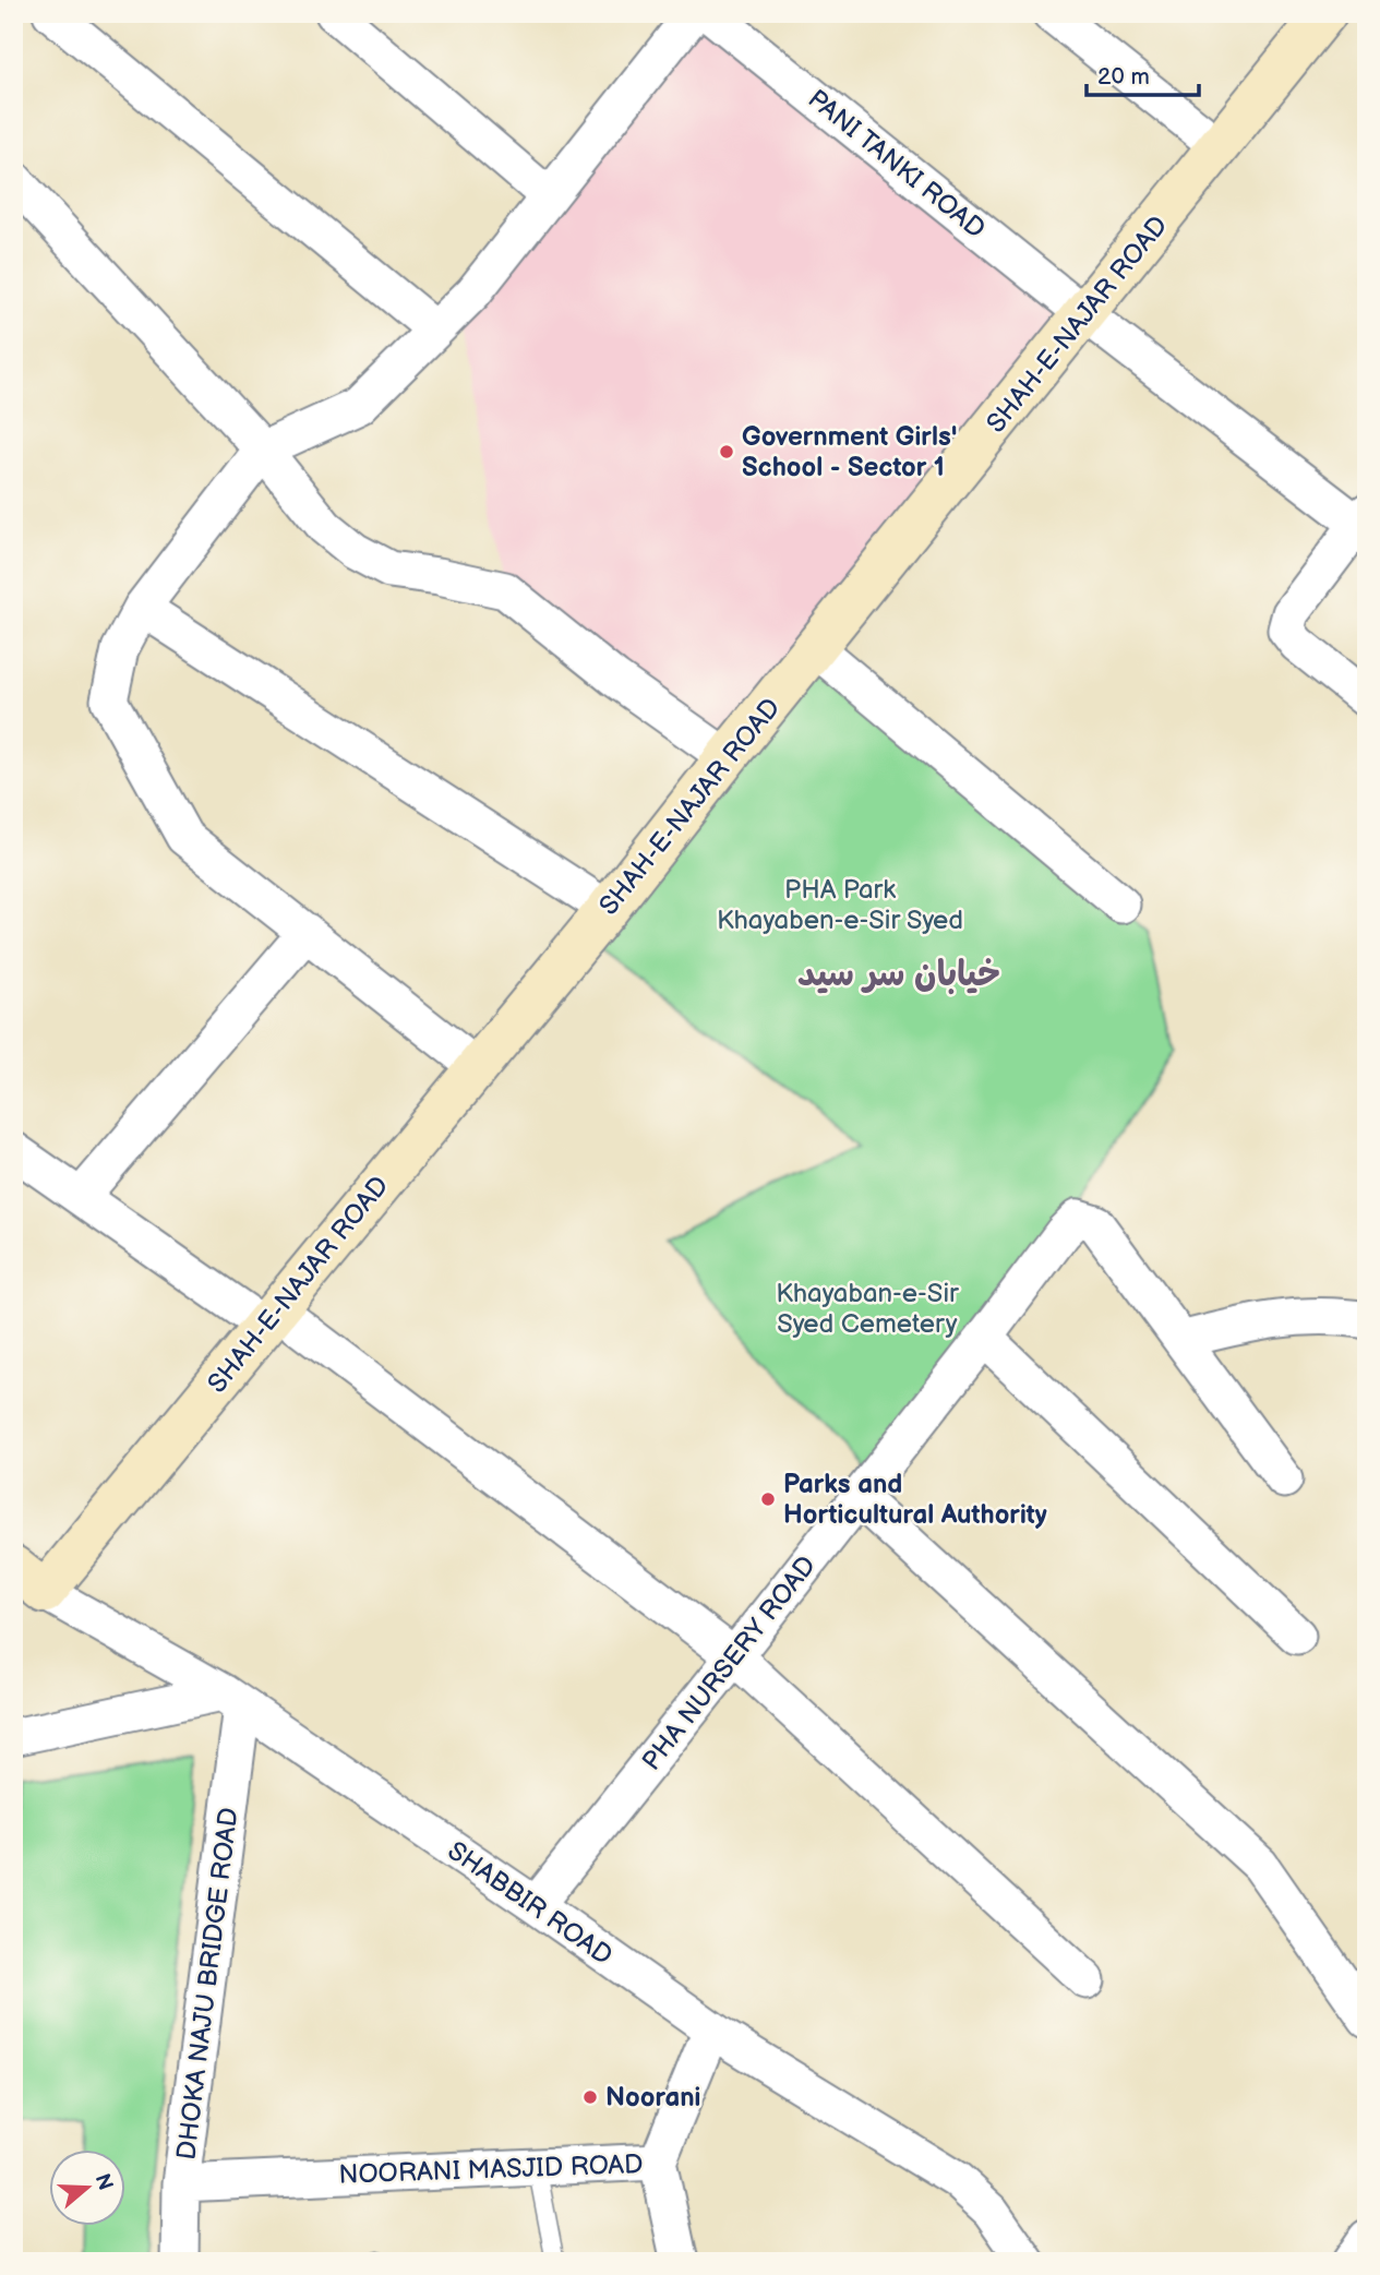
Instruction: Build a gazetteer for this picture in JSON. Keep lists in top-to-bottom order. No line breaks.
{"streets":{"street":["PANI TANKI ROAD","SHAH-E-NAJAR ROAD","PHA NURSERY ROAD","SHABBIR ROAD","DHOKA NAJU BRIDGE ROAD","NOORANI MASJID ROAD"]},"crossings":[["PANI TANKI ROAD","SHAH-E-NAJAR ROAD"],["SHAH-E-NAJAR ROAD","SHABBIR ROAD"],["PHA NURSERY ROAD","SHABBIR ROAD"],["SHABBIR ROAD","DHOKA NAJU BRIDGE ROAD"],["SHABBIR ROAD","NOORANI MASJID ROAD"],["DHOKA NAJU BRIDGE ROAD","NOORANI MASJID ROAD"]],"districts":["خیابان سر سید"],"parks":["PHA Park Khayaben-e-Sir Syed","Khayaban-e-Sir Syed Cemetery"],"places":["Government Girls' School - Sector 1","Parks and Horticultural Authority","Noorani"],"scale_bar":"20 m","north":"right"}
